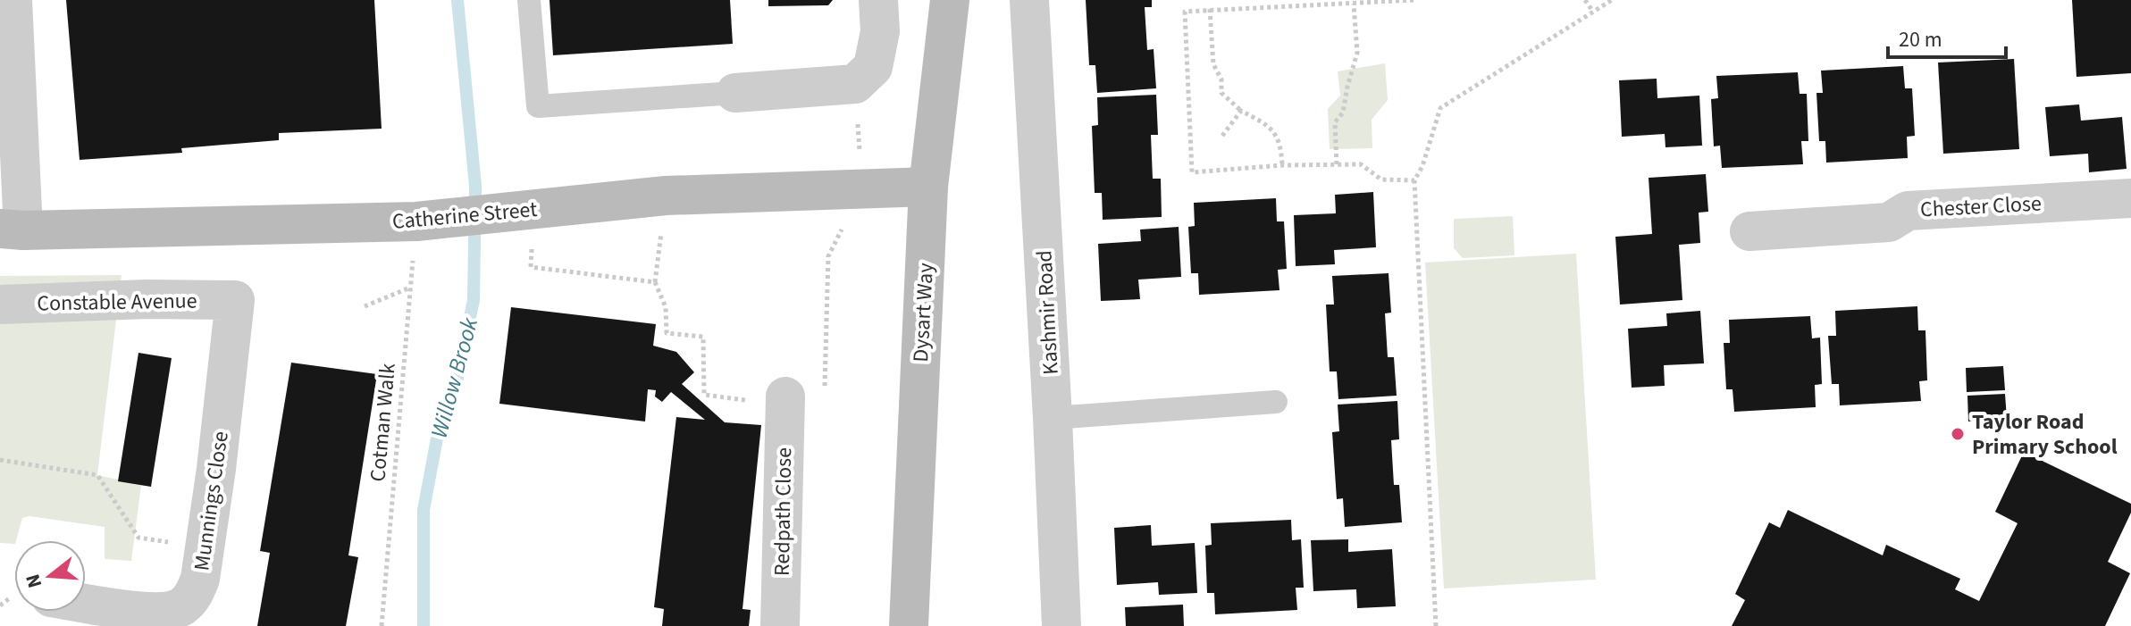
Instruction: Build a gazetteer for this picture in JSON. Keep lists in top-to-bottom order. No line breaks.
{"streets":{"street":["Chester Close","Catherine Street","Constable Avenue","Dysart Way","Kashmir Road","Munnings Close","Redpath Close"],"path":["Cotman Walk"]},"crossings":[["Catherine Street","Dysart Way"],["Catherine Street","Cotman Walk"],["Constable Avenue","Munnings Close"]],"water":["Willow Brook"],"places":["Taylor Road Primary School"],"scale_bar":"20 m","north":"left"}
